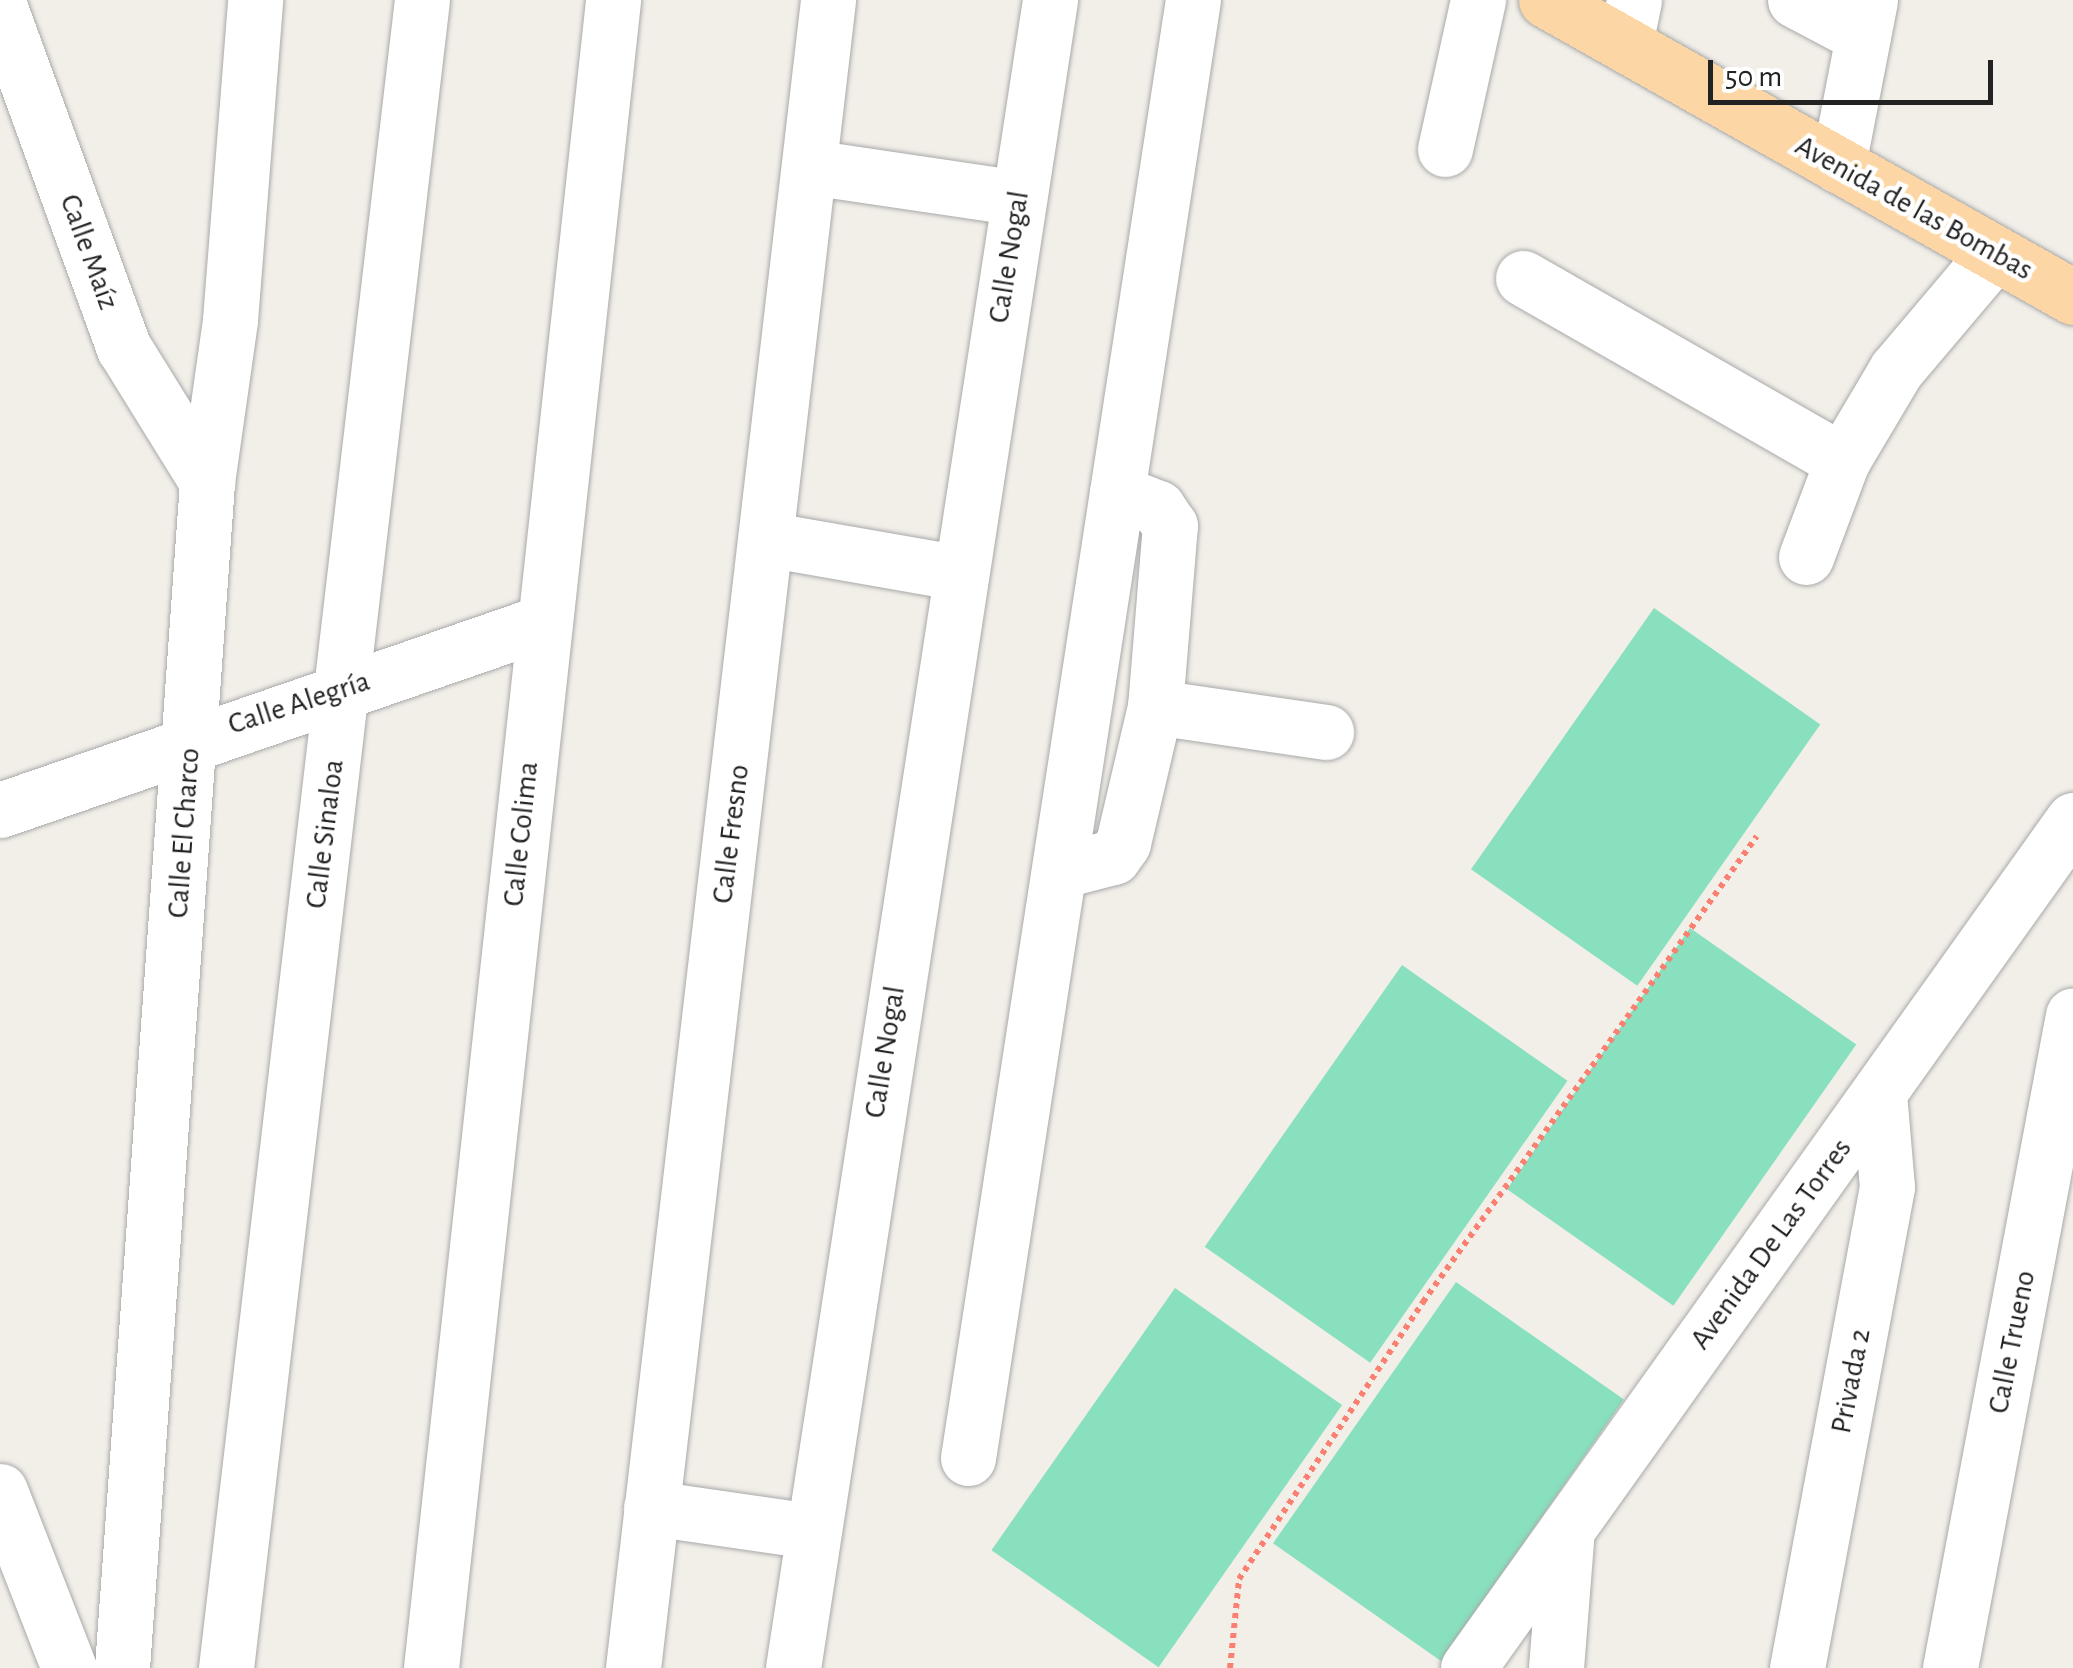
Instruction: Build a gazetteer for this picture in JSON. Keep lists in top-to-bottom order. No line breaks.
{"streets":{"main road":["Avenida de las Bombas"],"street":["Calle Maíz","Calle Nogal","Calle Alegría","Calle El Charco","Calle Sinaloa","Calle Colima","Calle Fresno","Avenida De Las Torres","Calle Trueno","Privada 2"]},"crossings":[["Calle Maíz","Calle El Charco"],["Calle Alegría","Calle El Charco"],["Calle Alegría","Calle Sinaloa"],["Calle Alegría","Calle Colima"],["Avenida De Las Torres","Privada 2"]],"scale_bar":"50 m"}
